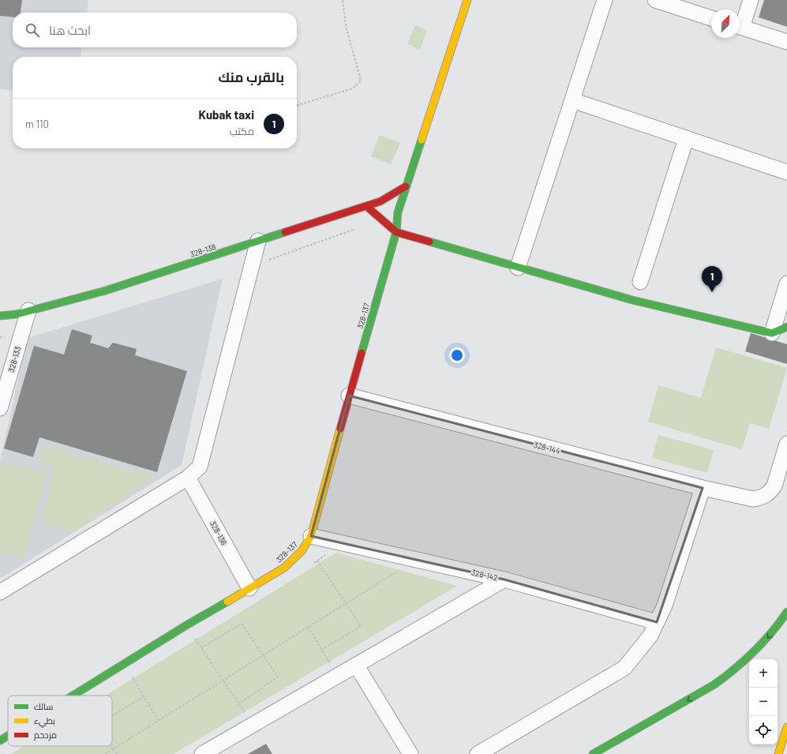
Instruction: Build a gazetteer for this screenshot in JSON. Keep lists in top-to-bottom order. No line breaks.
{"streets":{"main road":["328-138","328-137"],"street":["328-133","328-144","328-136","328-142"]},"crossings":[["328-138","328-137"],["328-138","328-133"],["328-137","328-144"],["328-137","328-136"],["328-137","328-142"]],"legend":["سالك","بطيء","مزدحم"],"north":"top right","page":{"search":"ابحث هنا","heading":"بالقرب منك","list":[{"mark":"1","name":"Kubak taxi","note":"مكتب","value":"110 m"}],"pins":"1","map_buttons":["+","−"]}}
